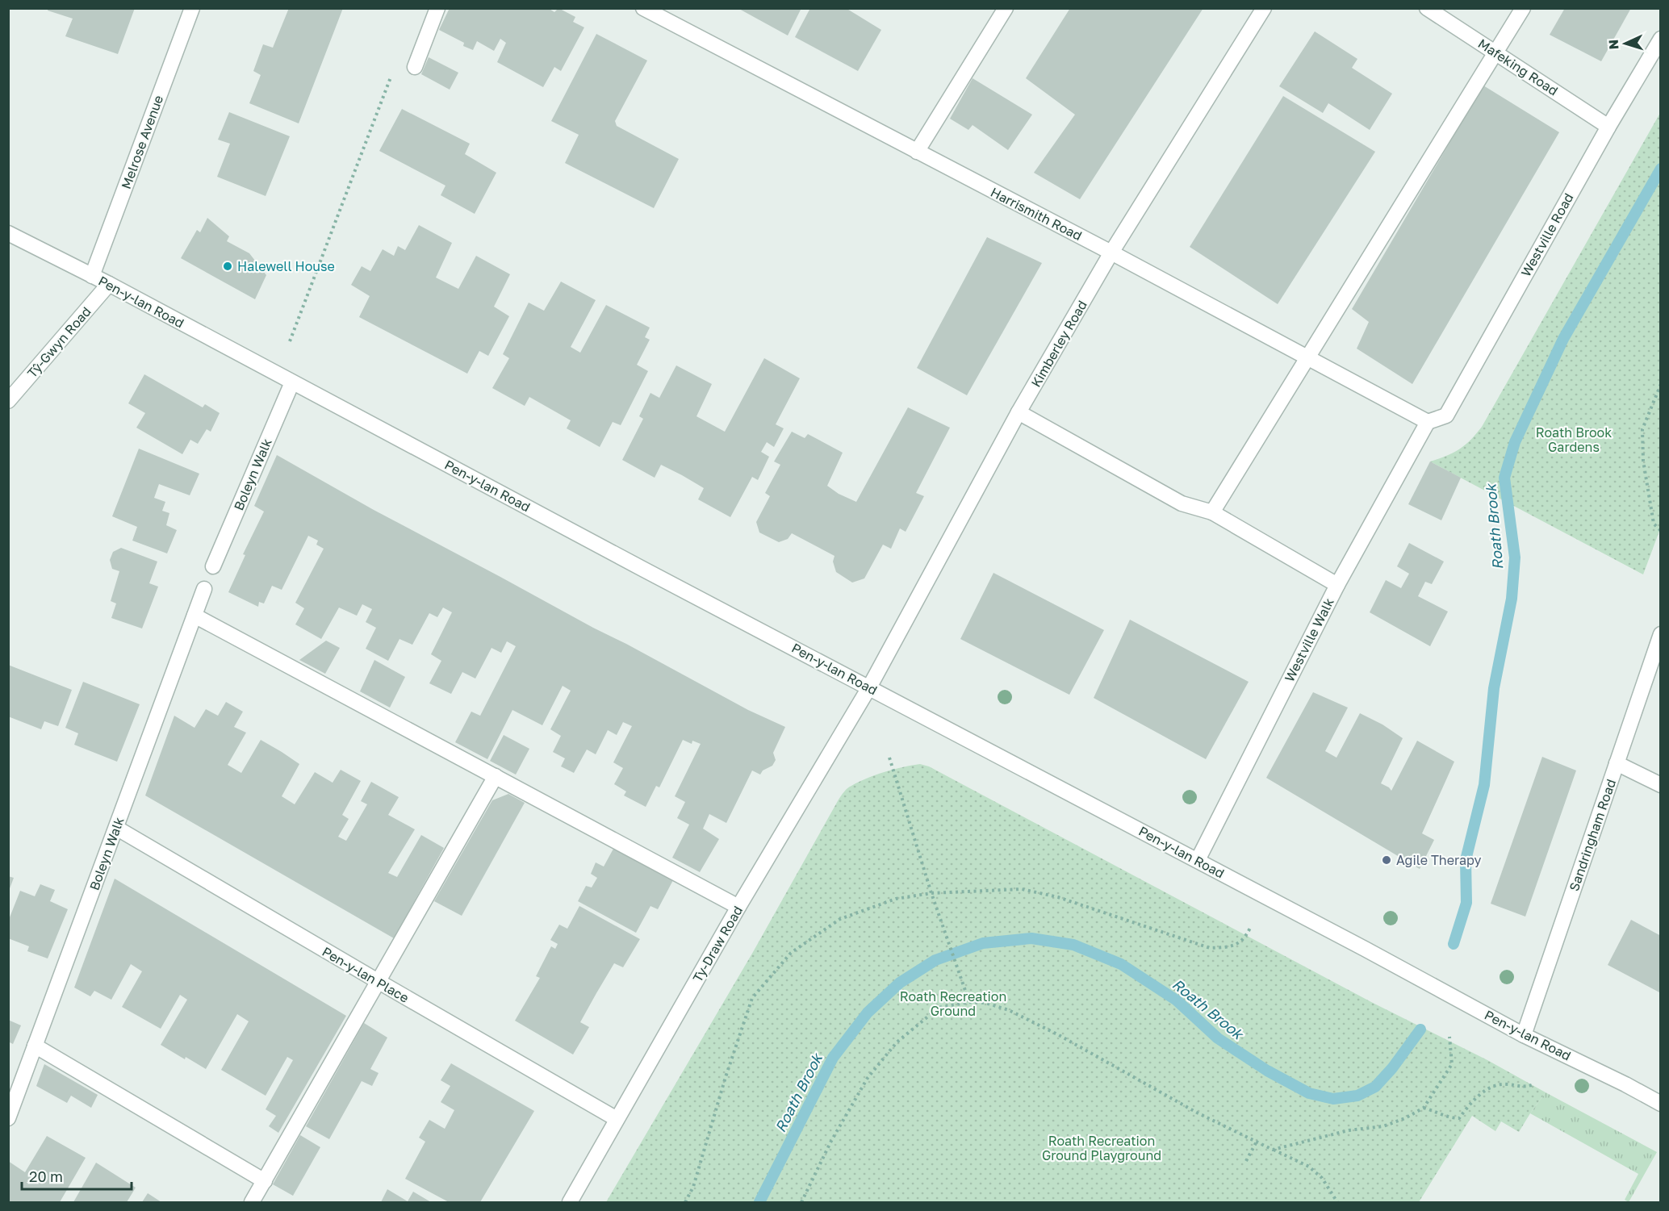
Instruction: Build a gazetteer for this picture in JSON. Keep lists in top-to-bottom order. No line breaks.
{"streets":{"street":["Mafeking Road","Melrose Avenue","Harrismith Road","Westville Road","Pen-y-lan Road","Tŷ-Gwyn Road","Kimberley Road","Boleyn Walk","Westville Walk","Sandringham Road","Ty-Draw Road","Pen-y-lan Place"]},"crossings":[["Mafeking Road","Westville Road"],["Melrose Avenue","Pen-y-lan Road"],["Harrismith Road","Westville Road"],["Harrismith Road","Kimberley Road"],["Harrismith Road","Westville Walk"],["Westville Road","Westville Walk"],["Pen-y-lan Road","Tŷ-Gwyn Road"],["Pen-y-lan Road","Kimberley Road"],["Pen-y-lan Road","Boleyn Walk"],["Pen-y-lan Road","Westville Walk"],["Pen-y-lan Road","Sandringham Road"],["Pen-y-lan Road","Ty-Draw Road"],["Kimberley Road","Ty-Draw Road"],["Boleyn Walk","Pen-y-lan Place"],["Ty-Draw Road","Pen-y-lan Place"]],"water":["Roath Brook"],"parks":["Roath Brook Gardens","Roath Recreation Ground","Roath Recreation Ground Playground"],"places":["Halewell House","Agile Therapy"],"scale_bar":"20 m","north":"left"}
